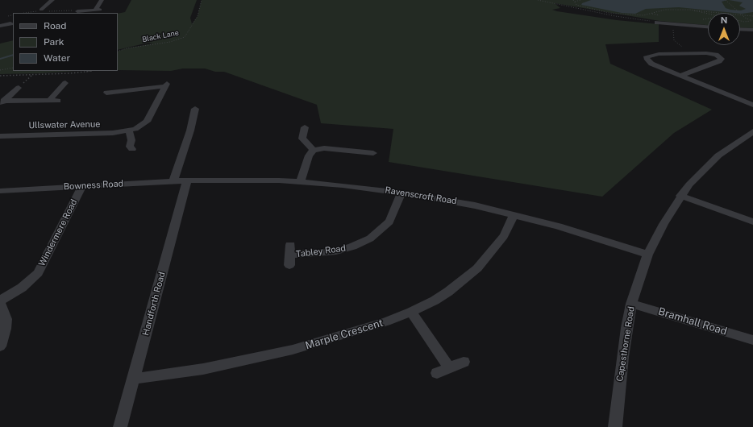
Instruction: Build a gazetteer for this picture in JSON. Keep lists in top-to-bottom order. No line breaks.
{"streets":{"street":["Ullswater Avenue","Bowness Road","Ravenscroft Road","Windermere Road","Tabley Road","Handforth Road","Bramhall Road","Marple Crescent","Capesthorne Road"],"path":["Black Lane"]},"crossings":[["Bowness Road","Ravenscroft Road"],["Bowness Road","Windermere Road"],["Bowness Road","Handforth Road"],["Ravenscroft Road","Tabley Road"],["Ravenscroft Road","Handforth Road"],["Ravenscroft Road","Marple Crescent"],["Ravenscroft Road","Capesthorne Road"],["Handforth Road","Marple Crescent"],["Bramhall Road","Capesthorne Road"]],"legend":["Road","Park","Water"],"north":"top"}
